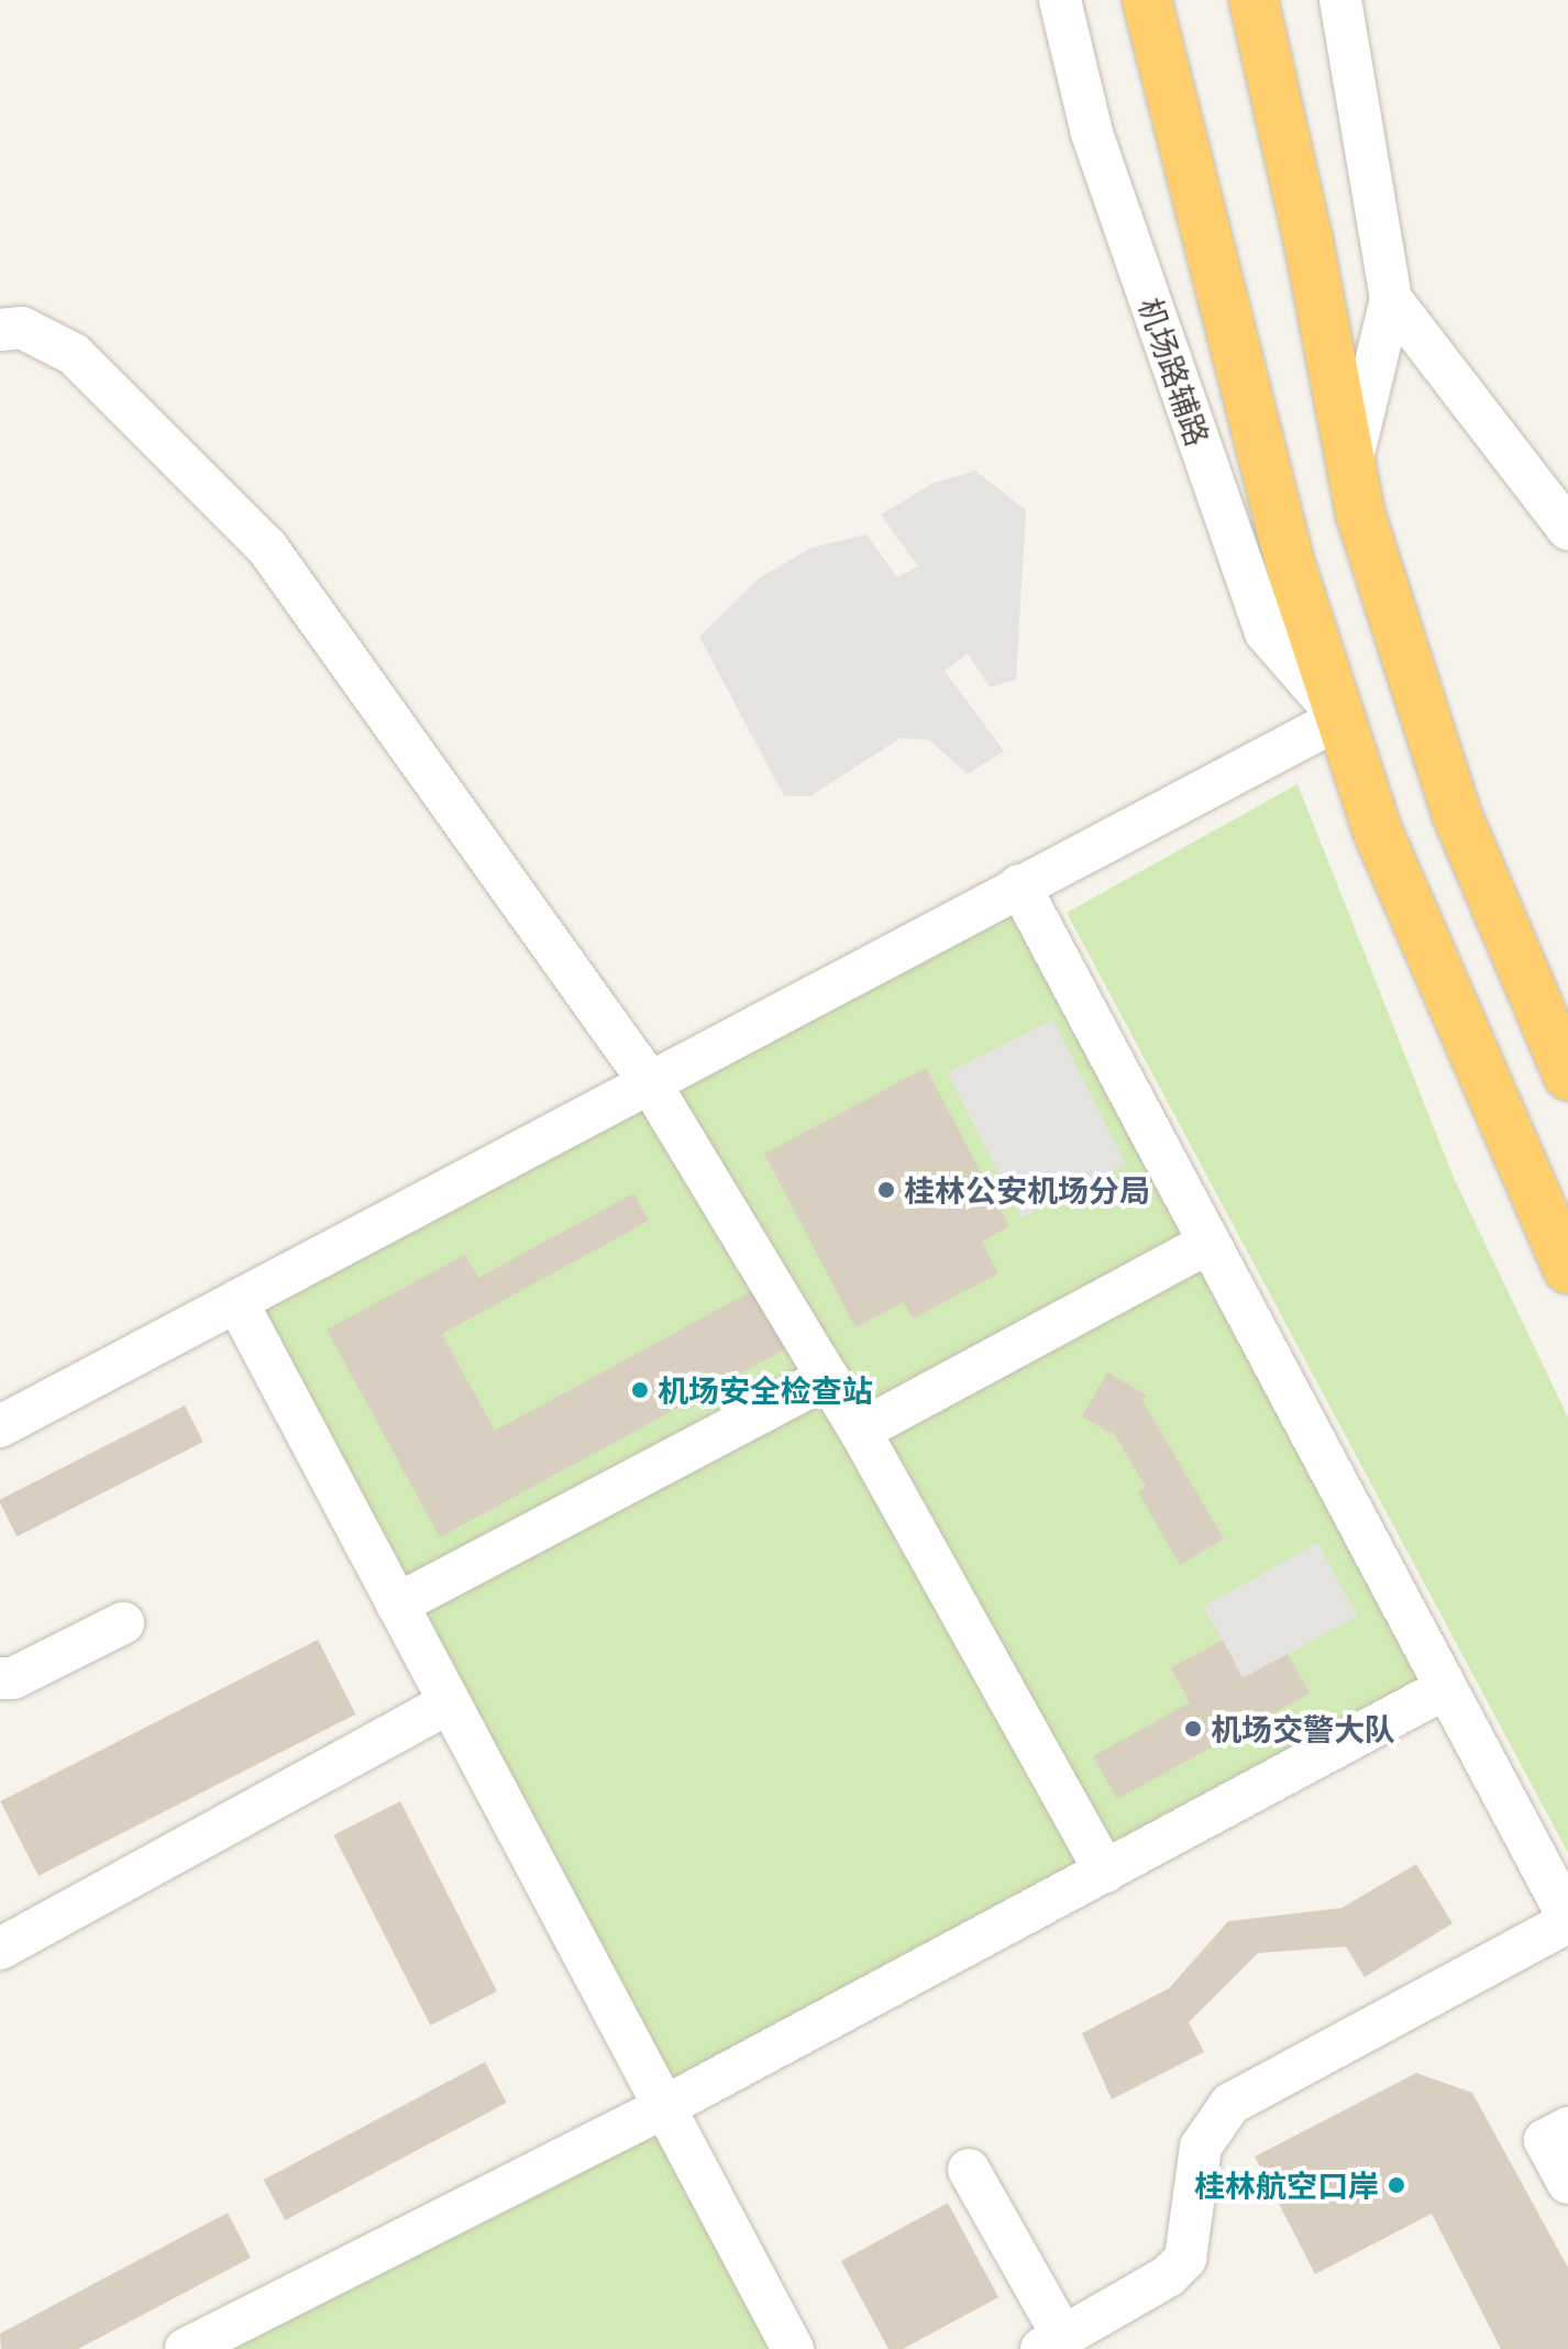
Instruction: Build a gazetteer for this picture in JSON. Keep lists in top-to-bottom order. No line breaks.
{"streets":{"street":["机场路辅路"]},"places":["桂林公安机场分局","机场安全检查站","机场交警大队","桂林航空口岸"]}
